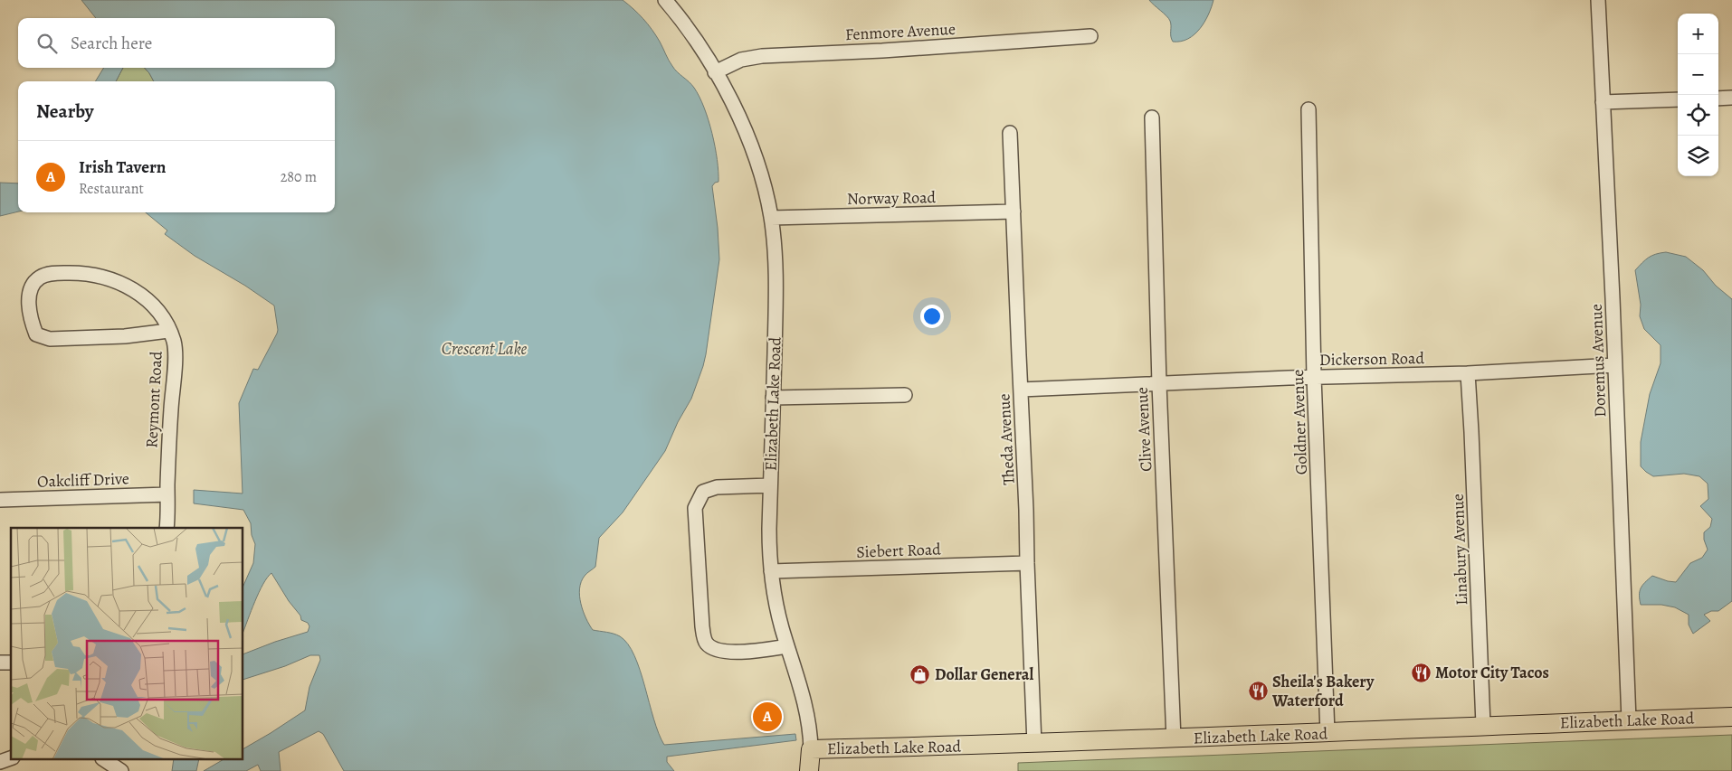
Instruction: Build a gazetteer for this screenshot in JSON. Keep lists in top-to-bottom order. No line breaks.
{"streets":{"main road":["Elizabeth Lake Road"],"street":["Fenmore Avenue","Norway Road","Dickerson Road","Doremus Avenue","Reymont Road","Goldner Avenue","Clive Avenue","Theda Avenue","Oakcliff Drive","Linabury Avenue","Siebert Road"]},"crossings":[["Fenmore Avenue","Elizabeth Lake Road"],["Norway Road","Elizabeth Lake Road"],["Norway Road","Theda Avenue"],["Dickerson Road","Doremus Avenue"],["Dickerson Road","Goldner Avenue"],["Dickerson Road","Clive Avenue"],["Dickerson Road","Theda Avenue"],["Dickerson Road","Linabury Avenue"],["Doremus Avenue","Elizabeth Lake Road"],["Reymont Road","Oakcliff Drive"],["Elizabeth Lake Road","Goldner Avenue"],["Elizabeth Lake Road","Clive Avenue"],["Elizabeth Lake Road","Theda Avenue"],["Elizabeth Lake Road","Linabury Avenue"],["Elizabeth Lake Road","Siebert Road"],["Theda Avenue","Siebert Road"]],"water":["Crescent Lake"],"places":{"restaurant":["Motor City Tacos","Sheila's Bakery Waterford"],"shop":["Dollar General"]},"page":{"map_buttons":["+","−"],"search":"Search here","heading":"Nearby","list":[{"mark":"A","name":"Irish Tavern","note":"Restaurant","value":"280 m"}],"pins":"A"}}
